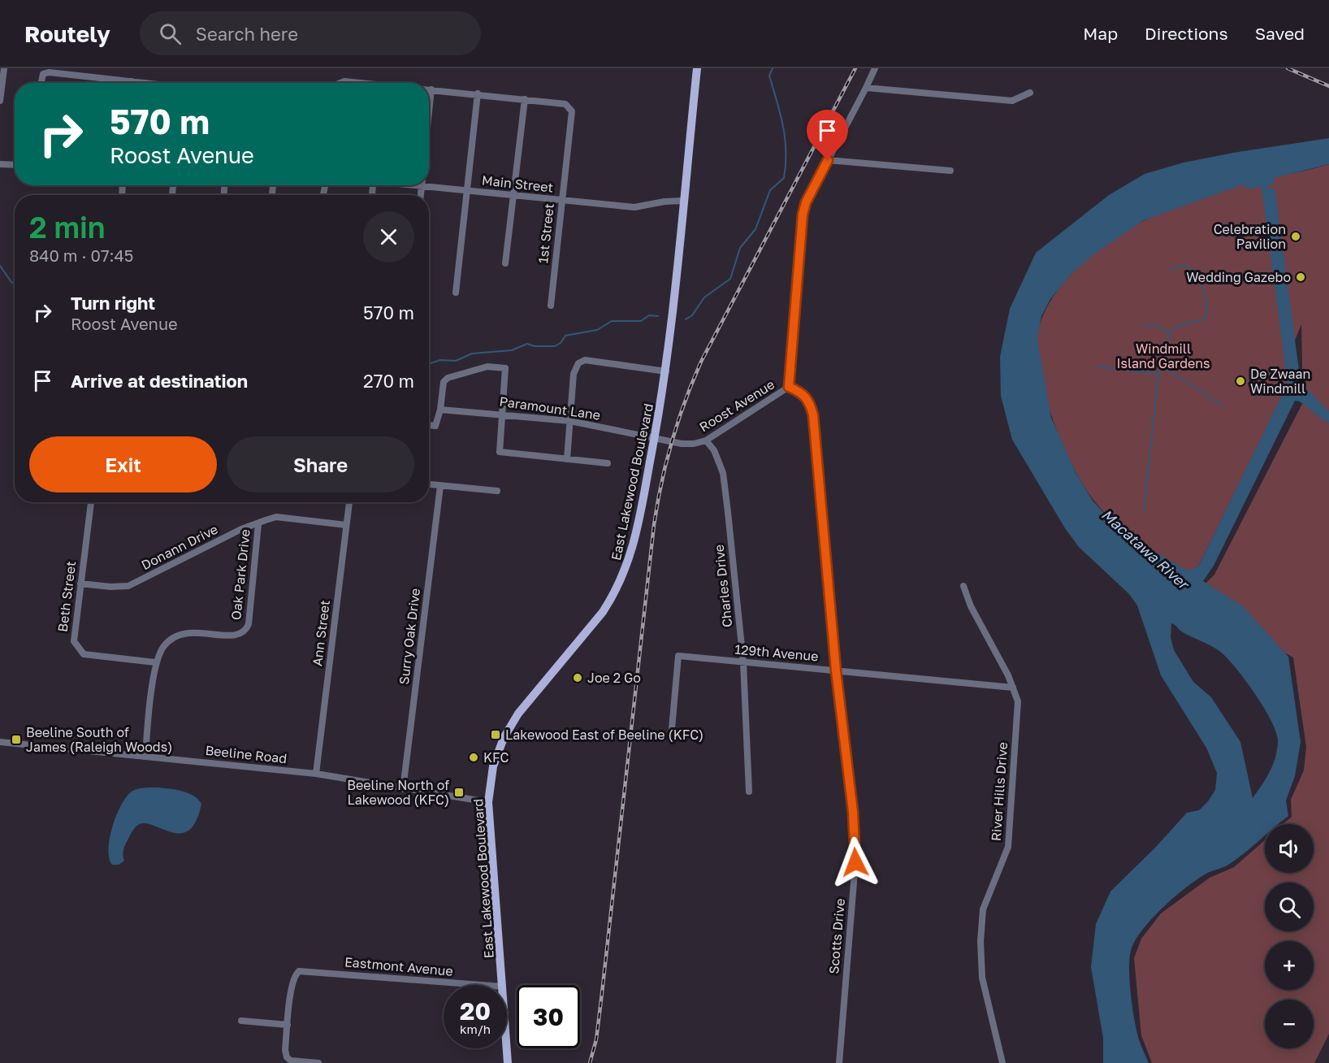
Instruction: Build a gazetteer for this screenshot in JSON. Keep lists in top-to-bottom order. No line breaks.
{"streets":{"main road":["East Lakewood Boulevard"],"street":["Main Street","1st Street","Roost Avenue","Paramount Lane","Donann Drive","Oak Park Drive","Charles Drive","Beth Street","Ann Street","Surry Oak Drive","129th Avenue","Beeline Road","River Hills Drive","Scotts Drive","Eastmont Avenue"]},"crossings":[["Main Street","1st Street"],["Main Street","East Lakewood Boulevard"],["Roost Avenue","Paramount Lane"],["Roost Avenue","East Lakewood Boulevard"],["Roost Avenue","Charles Drive"],["Roost Avenue","Scotts Drive"],["Paramount Lane","East Lakewood Boulevard"],["East Lakewood Boulevard","Beeline Road"],["Donann Drive","Oak Park Drive"],["Donann Drive","Beth Street"],["Donann Drive","Ann Street"],["Oak Park Drive","Beth Street"],["Oak Park Drive","Beeline Road"],["Charles Drive","129th Avenue"],["Ann Street","Beeline Road"],["Surry Oak Drive","Beeline Road"],["129th Avenue","River Hills Drive"],["129th Avenue","Scotts Drive"]],"water":["Macatawa River"],"parks":["Windmill Island Gardens"],"places":{"other":["Celebration Pavilion","Wedding Gazebo","De Zwaan Windmill","Joe 2 Go","KFC"],"transit":["Lakewood East of Beeline (KFC)","Beeline South of James (Raleigh Woods)","Beeline North of Lakewood (KFC)"]},"page":{"header":"Routely","search":"Search here","nav":["Map","Directions","Saved"],"turn":["570 m","Roost Avenue"],"heading":["2 min","840 m · 07:45"],"list":[{"name":"Turn right","note":"Roost Avenue","value":"570 m"},{"name":"Arrive at destination","value":"270 m"}],"buttons":["Exit","Share"],"map_buttons":["+","−"],"speed":"20 km/h","limit":"30"}}
